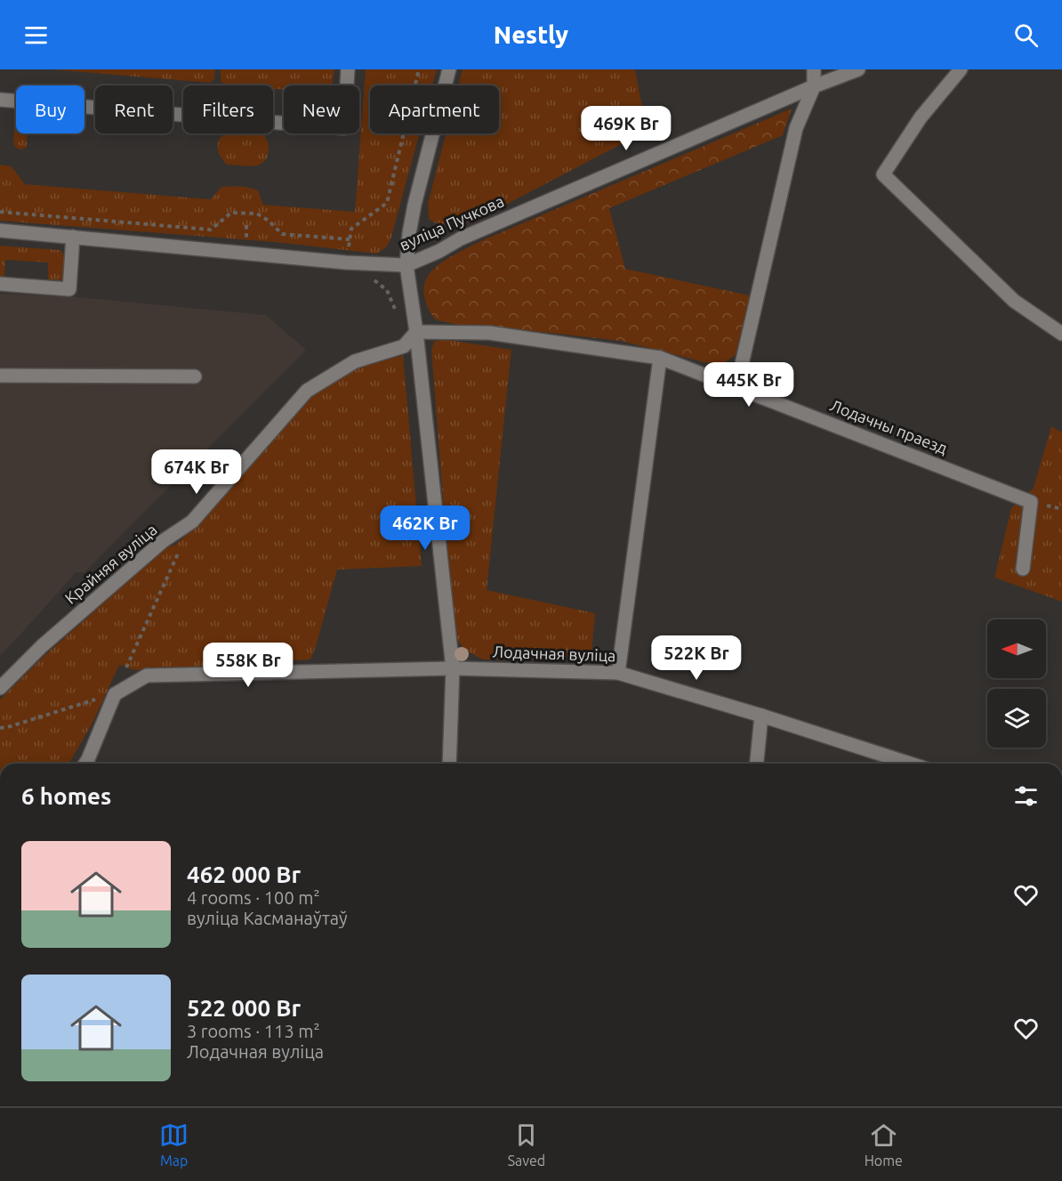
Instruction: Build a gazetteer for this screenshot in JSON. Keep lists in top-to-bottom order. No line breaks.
{"streets":{"street":["вуліца Пучкова","Лодачны праезд","Крайняя вуліца","Лодачная вуліца"]},"crossings":[["Лодачны праезд","Крайняя вуліца"]],"north":"left","page":{"header":"Nestly","chip":["Buy","Rent","Filters","New","Apartment"],"price":["469K Br","445K Br","674K Br","462K Br","522K Br","558K Br"],"heading":"6 homes","list":[{"name":"462 000 Br","note":"4 rooms · 100 m² · вуліца Касманаўтаў"},{"name":"522 000 Br","note":"3 rooms · 113 m² · Лодачная вуліца"}],"tabs":["Map","Saved","Home"]}}
